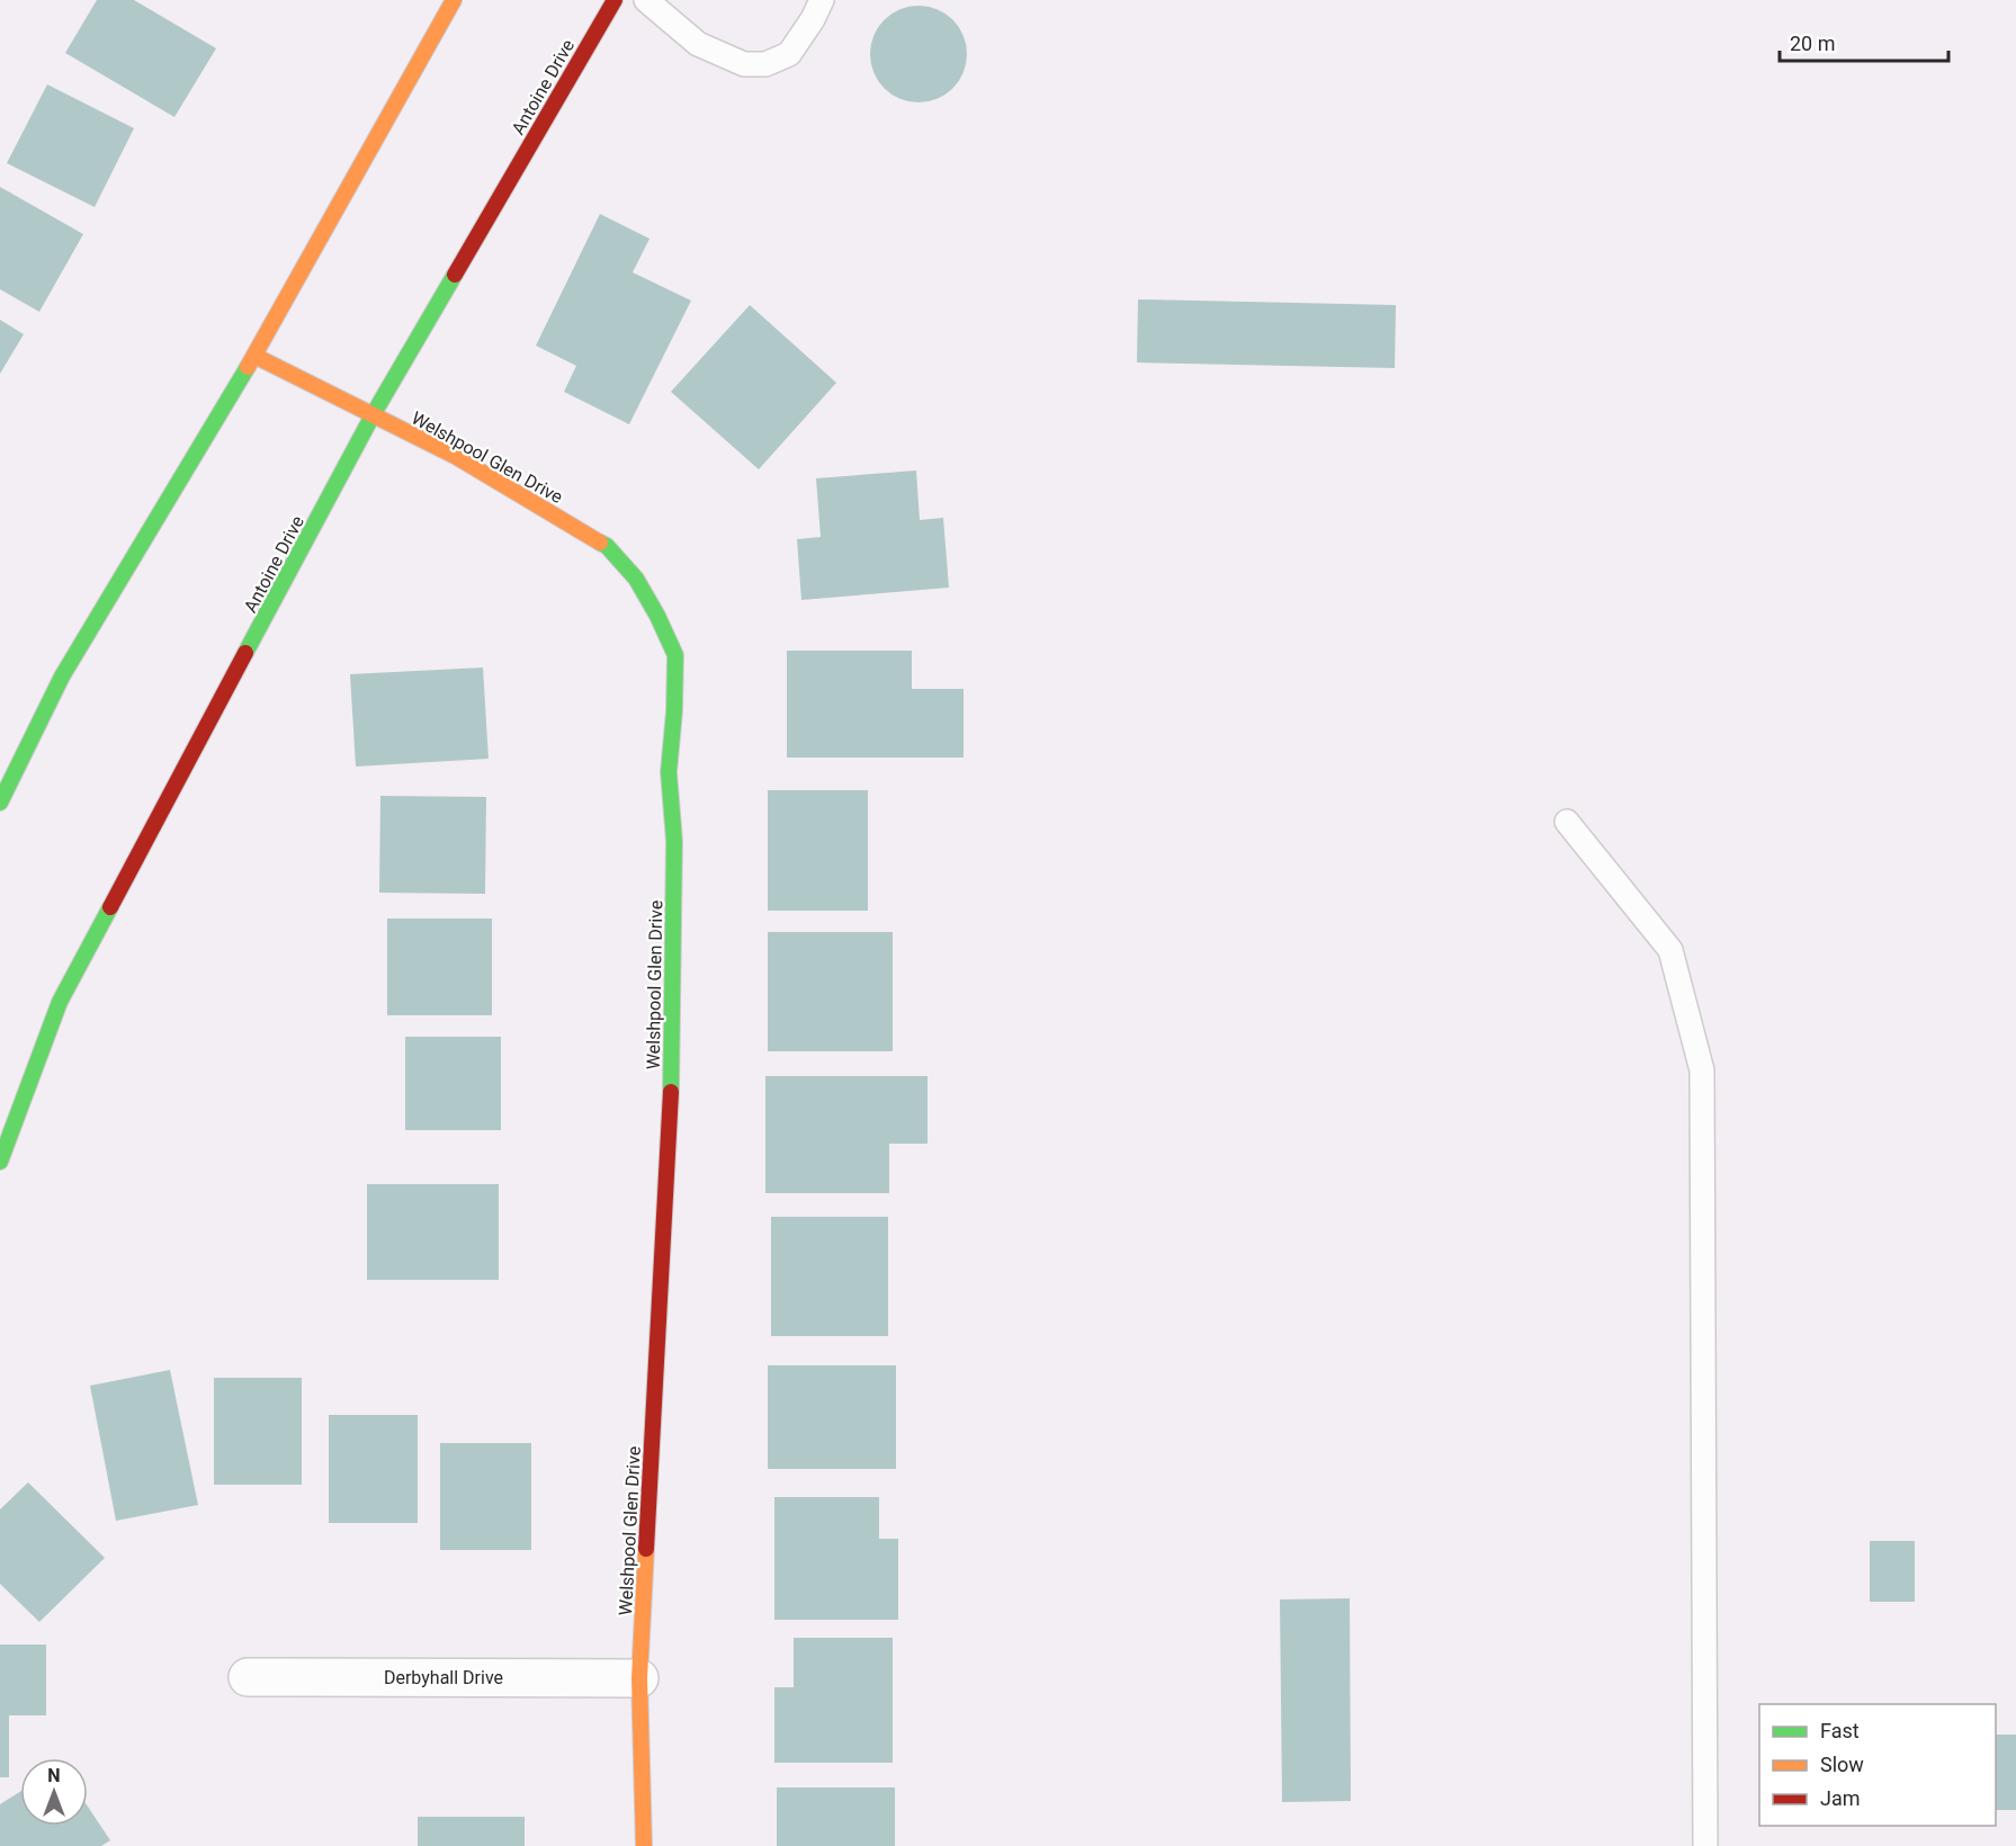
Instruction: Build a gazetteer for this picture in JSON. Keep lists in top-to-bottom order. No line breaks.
{"streets":{"main road":["Antoine Drive","Welshpool Glen Drive"],"street":["Derbyhall Drive"]},"crossings":[["Antoine Drive","Welshpool Glen Drive"],["Welshpool Glen Drive","Derbyhall Drive"]],"legend":["Fast","Slow","Jam"],"scale_bar":"20 m","north":"top"}
